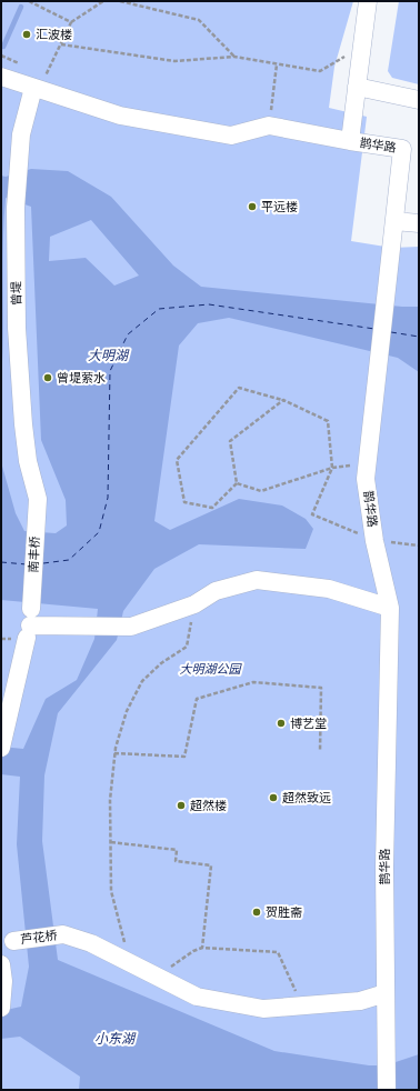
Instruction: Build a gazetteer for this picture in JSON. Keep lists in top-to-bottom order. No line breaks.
{"streets":{"lane":["鹊华路","曾堤","南丰桥","芦花桥"]},"crossings":[["曾堤","南丰桥"]],"water":["大明湖","小东湖"],"parks":["大明湖公园"],"places":["汇波楼","平远楼","曾堤萦水","博艺堂","超然致远","超然楼","贺胜斋"]}
